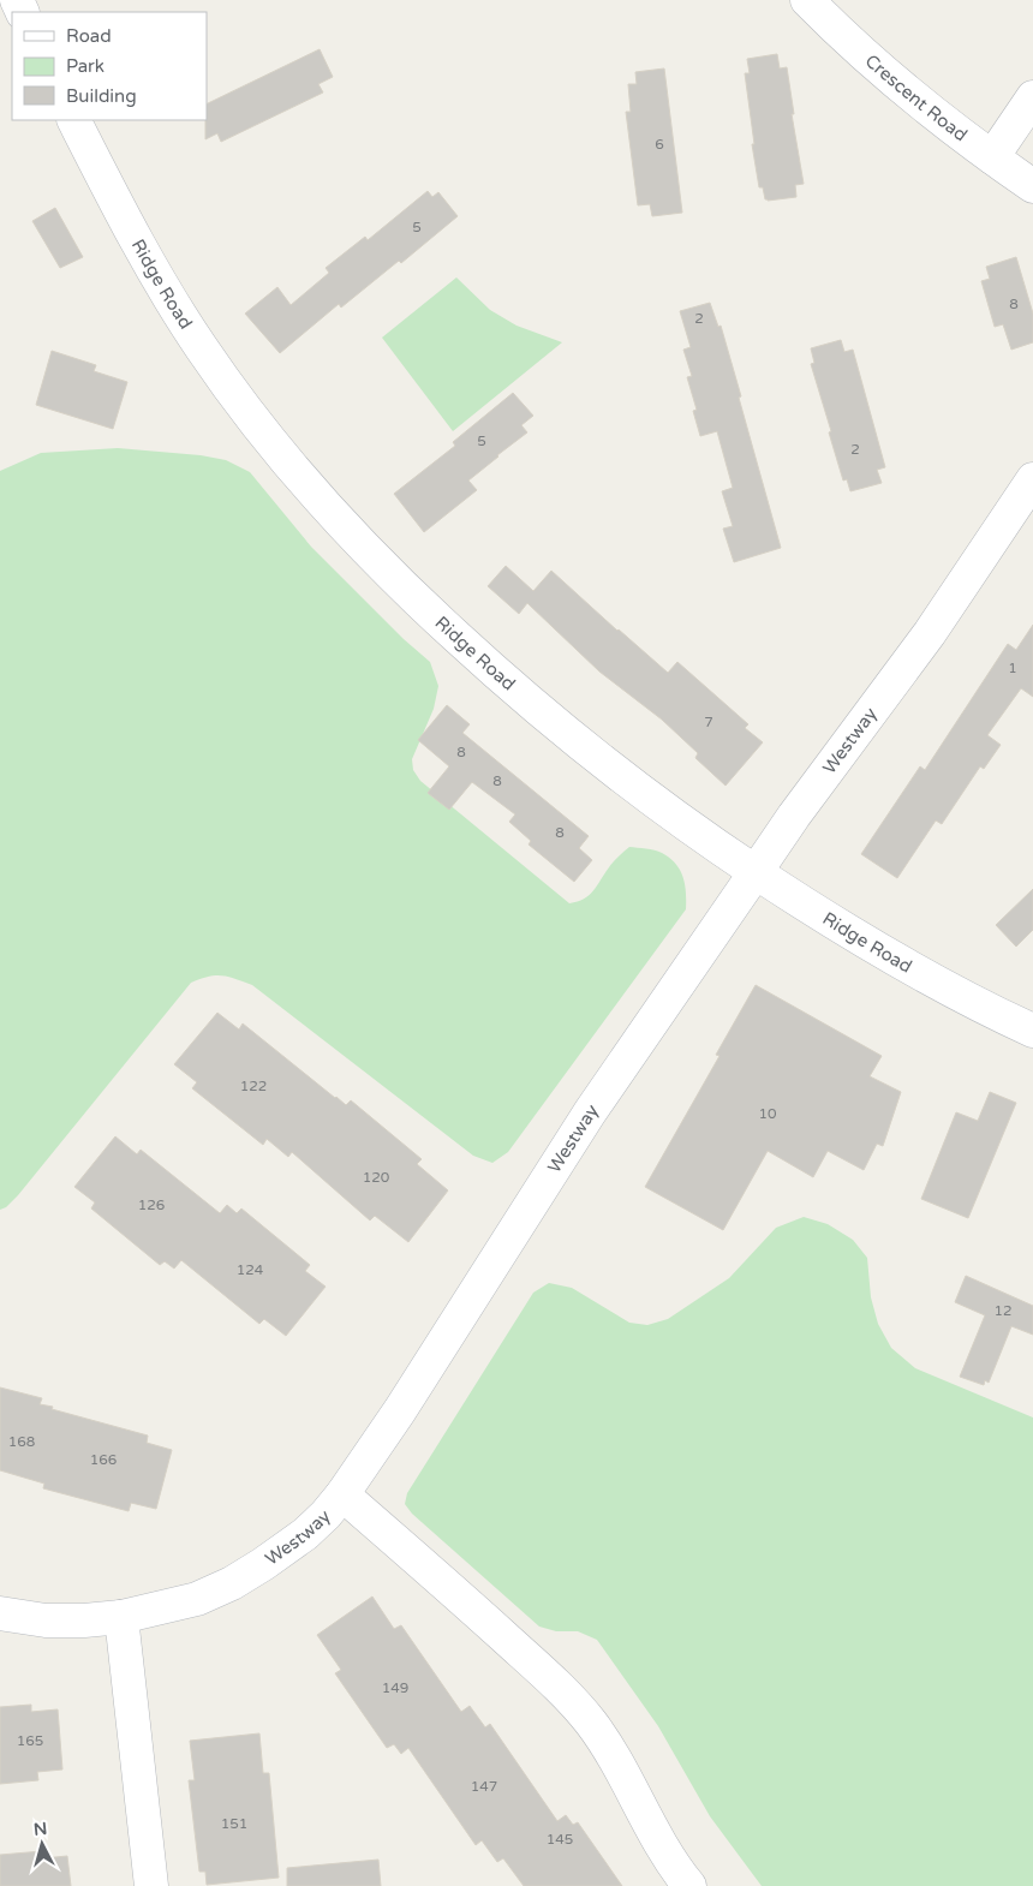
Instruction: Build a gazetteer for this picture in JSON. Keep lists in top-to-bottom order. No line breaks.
{"streets":{"street":["Crescent Road","Ridge Road","Westway"]},"crossings":[["Ridge Road","Westway"]],"house_numbers":["6","5","8","2","5","2","1","7","8","8","8","122","10","120","126","124","12","168","166","149","165","147","151","145"],"legend":["Road","Park","Building"],"north":"top"}
